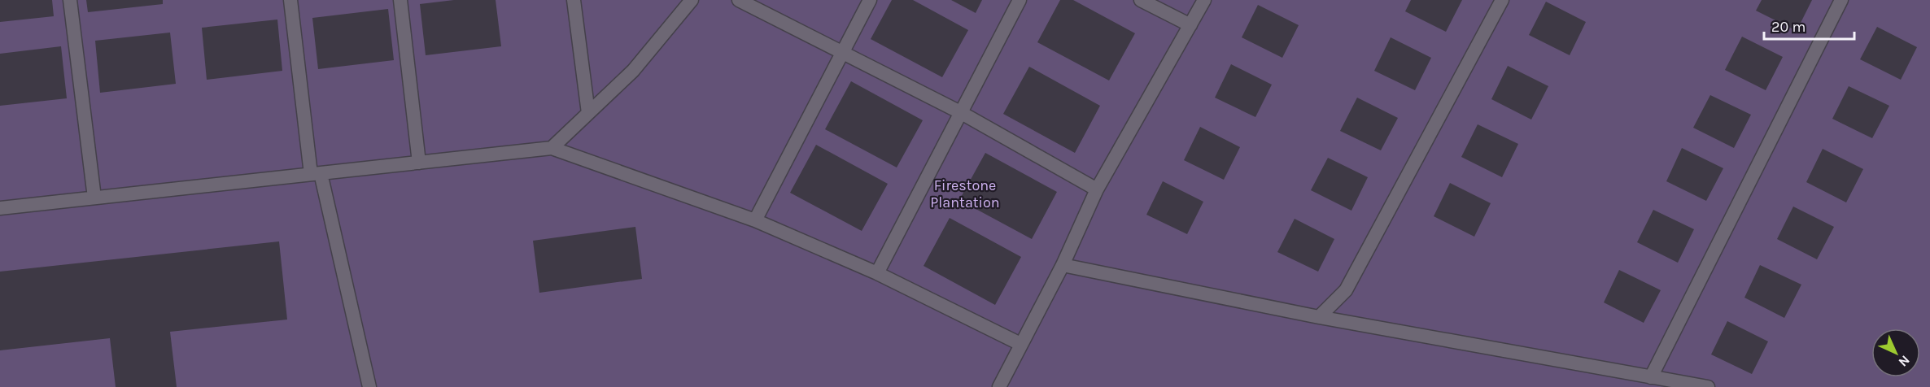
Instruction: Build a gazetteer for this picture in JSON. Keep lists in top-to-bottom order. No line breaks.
{"parks":["Firestone Plantation"],"scale_bar":"20 m","north":"bottom right"}
